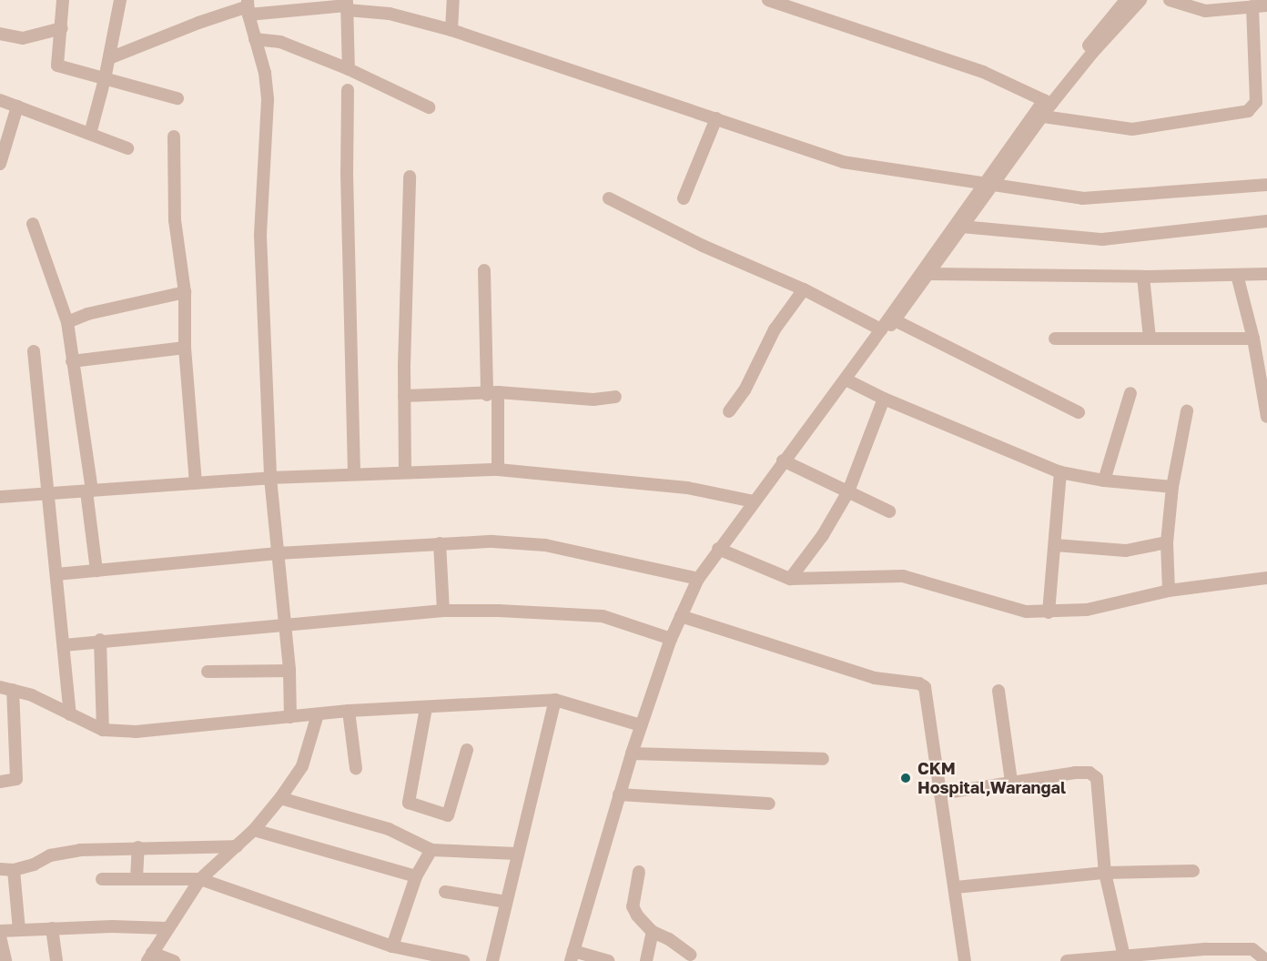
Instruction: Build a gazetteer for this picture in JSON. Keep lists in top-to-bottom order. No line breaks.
{"places":["CKM Hospital,Warangal"]}
